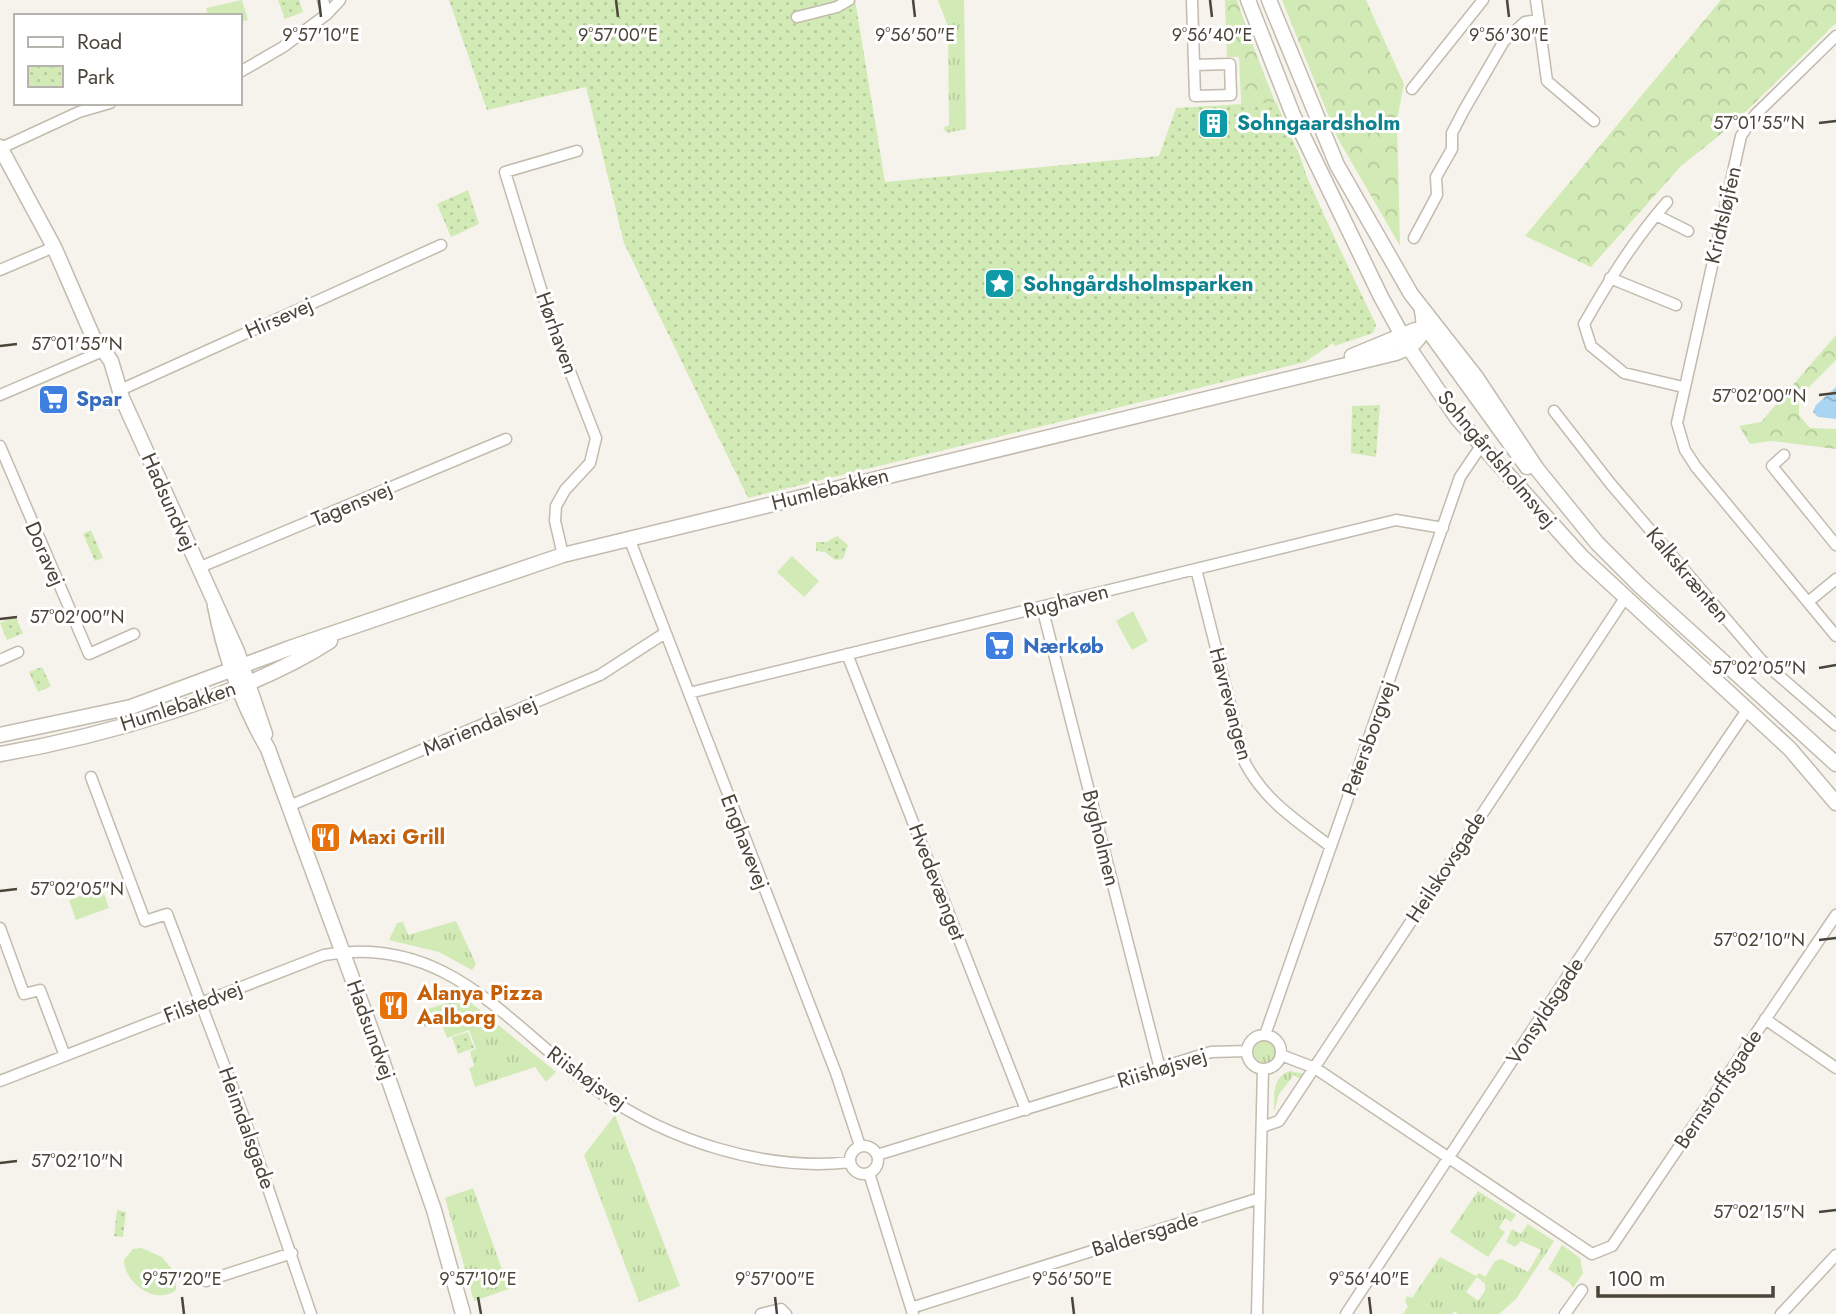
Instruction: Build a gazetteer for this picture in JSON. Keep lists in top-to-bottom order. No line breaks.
{"streets":{"street":["Kridtsløjfen","Hirsevej","Hørhaven","Sohngårdsholmsvej","Humlebakken","Hadsundvej","Tagensvej","Doravej","Kalkskrænten","Rughaven","Havrevangen","Mariendalsvej","Petersborgvej","Bygholmen","Enghavevej","Heilskovsgade","Hvedevænget","Filstedvej","Vonsyldsgade","Riishøjsvej","Bernstorffsgade","Heimdalsgade","Baldersgade"]},"crossings":[["Hirsevej","Hadsundvej"],["Hørhaven","Humlebakken"],["Sohngårdsholmsvej","Humlebakken"],["Sohngårdsholmsvej","Petersborgvej"],["Sohngårdsholmsvej","Heilskovsgade"],["Sohngårdsholmsvej","Vonsyldsgade"],["Humlebakken","Hadsundvej"],["Humlebakken","Enghavevej"],["Hadsundvej","Tagensvej"],["Hadsundvej","Mariendalsvej"],["Hadsundvej","Filstedvej"],["Hadsundvej","Riishøjsvej"],["Rughaven","Havrevangen"],["Rughaven","Petersborgvej"],["Rughaven","Bygholmen"],["Rughaven","Enghavevej"],["Rughaven","Hvedevænget"],["Havrevangen","Petersborgvej"],["Mariendalsvej","Enghavevej"],["Petersborgvej","Riishøjsvej"],["Bygholmen","Riishøjsvej"],["Enghavevej","Riishøjsvej"],["Hvedevænget","Riishøjsvej"],["Filstedvej","Riishøjsvej"],["Filstedvej","Heimdalsgade"],["Vonsyldsgade","Bernstorffsgade"]],"places":{"building":["Sohngaardsholm"],"place":["Sohngårdsholmsparken"],"supermarket":["Spar","Nærkøb"],"restaurant":["Maxi Grill","Alanya Pizza Aalborg"]},"legend":["Road","Park"],"scale_bar":"100 m","coordinates":["9°57'10\"E","9°57'00\"E","9°56'50\"E","9°56'40\"E","9°56'30\"E","57°01'55\"N","57°02'00\"N","57°02'05\"N","57°02'10\"N","57°02'15\"N","9°57'20\"E"]}
